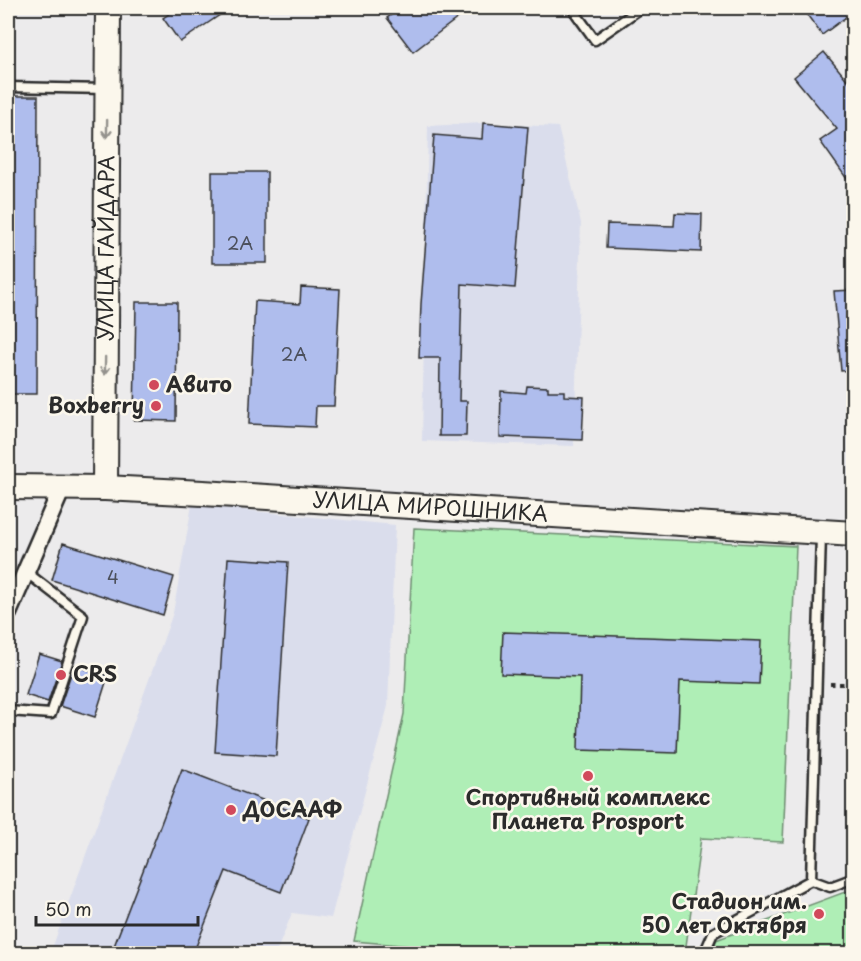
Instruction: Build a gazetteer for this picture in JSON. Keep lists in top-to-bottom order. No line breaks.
{"streets":{"main road":["УЛИЦА ГАЙДАРА","УЛИЦА МИРОШНИКА"]},"crossings":[["УЛИЦА ГАЙДАРА","УЛИЦА МИРОШНИКА"]],"one_way":["УЛИЦА ГАЙДАРА"],"places":["Авито","Boxberry","CRS","Спортивный комплекс Планета Prosport","ДОСААФ","Стадион им. 50 лет Октября"],"house_numbers":["2А","2А","4"],"scale_bar":"50 m"}
